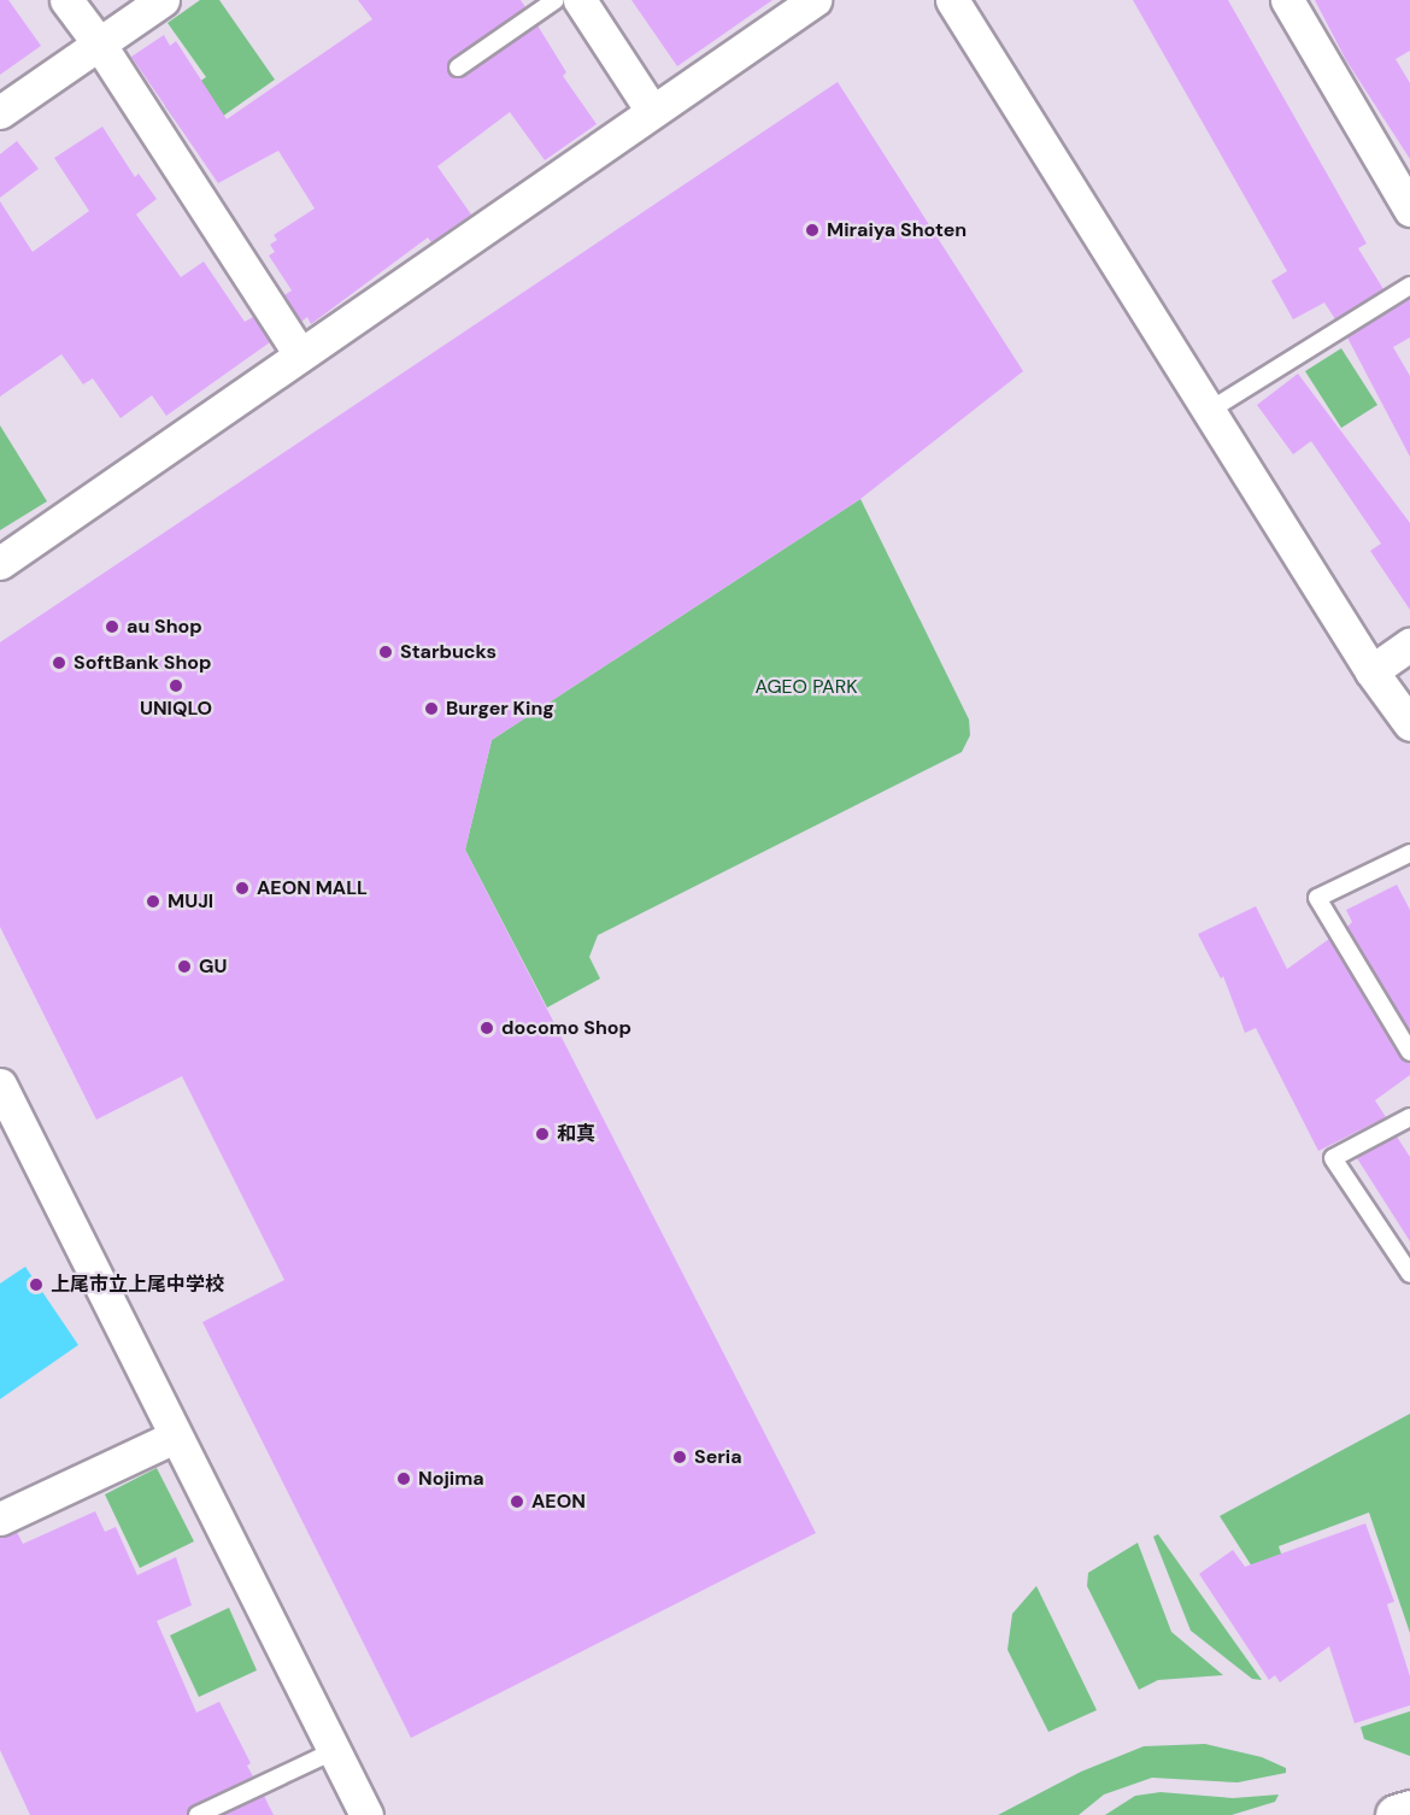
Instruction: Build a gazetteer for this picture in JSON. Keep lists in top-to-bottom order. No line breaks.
{"parks":["AGEO PARK"],"places":["Miraiya Shoten","au Shop","Starbucks","SoftBank Shop","UNIQLO","Burger King","AEON MALL","MUJI","GU","docomo Shop","和真","上尾市立上尾中学校","Seria","Nojima","AEON"]}
